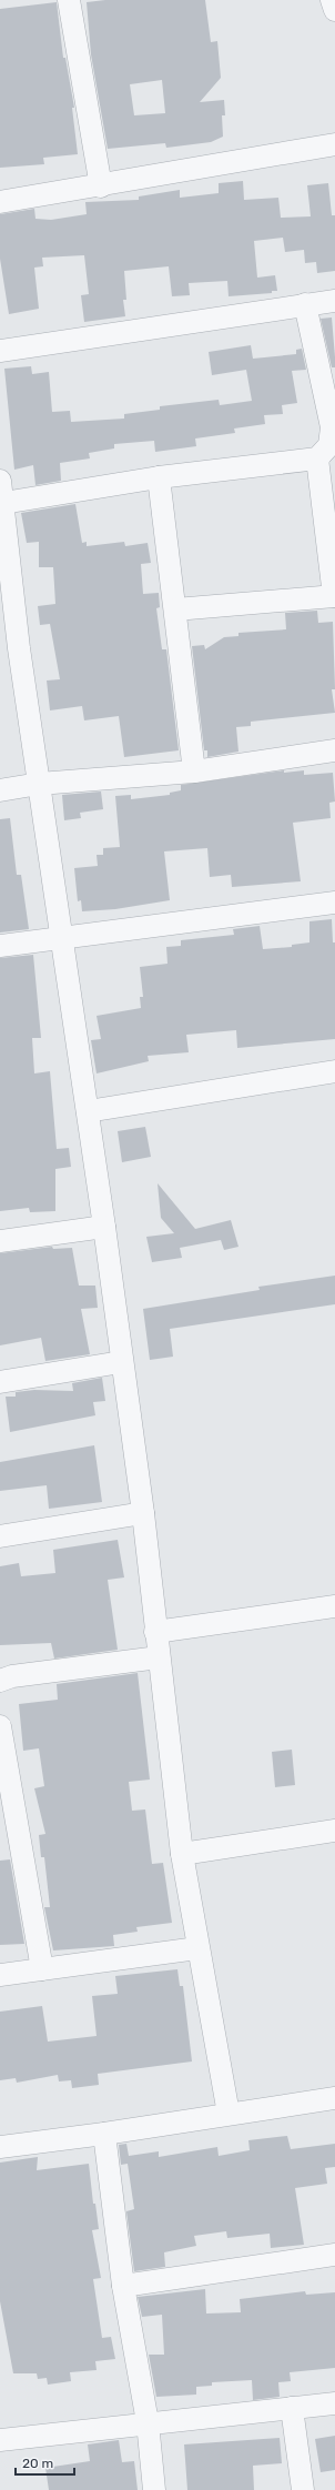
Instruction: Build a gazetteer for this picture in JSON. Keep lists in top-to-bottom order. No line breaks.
{"scale_bar":"20 m"}
